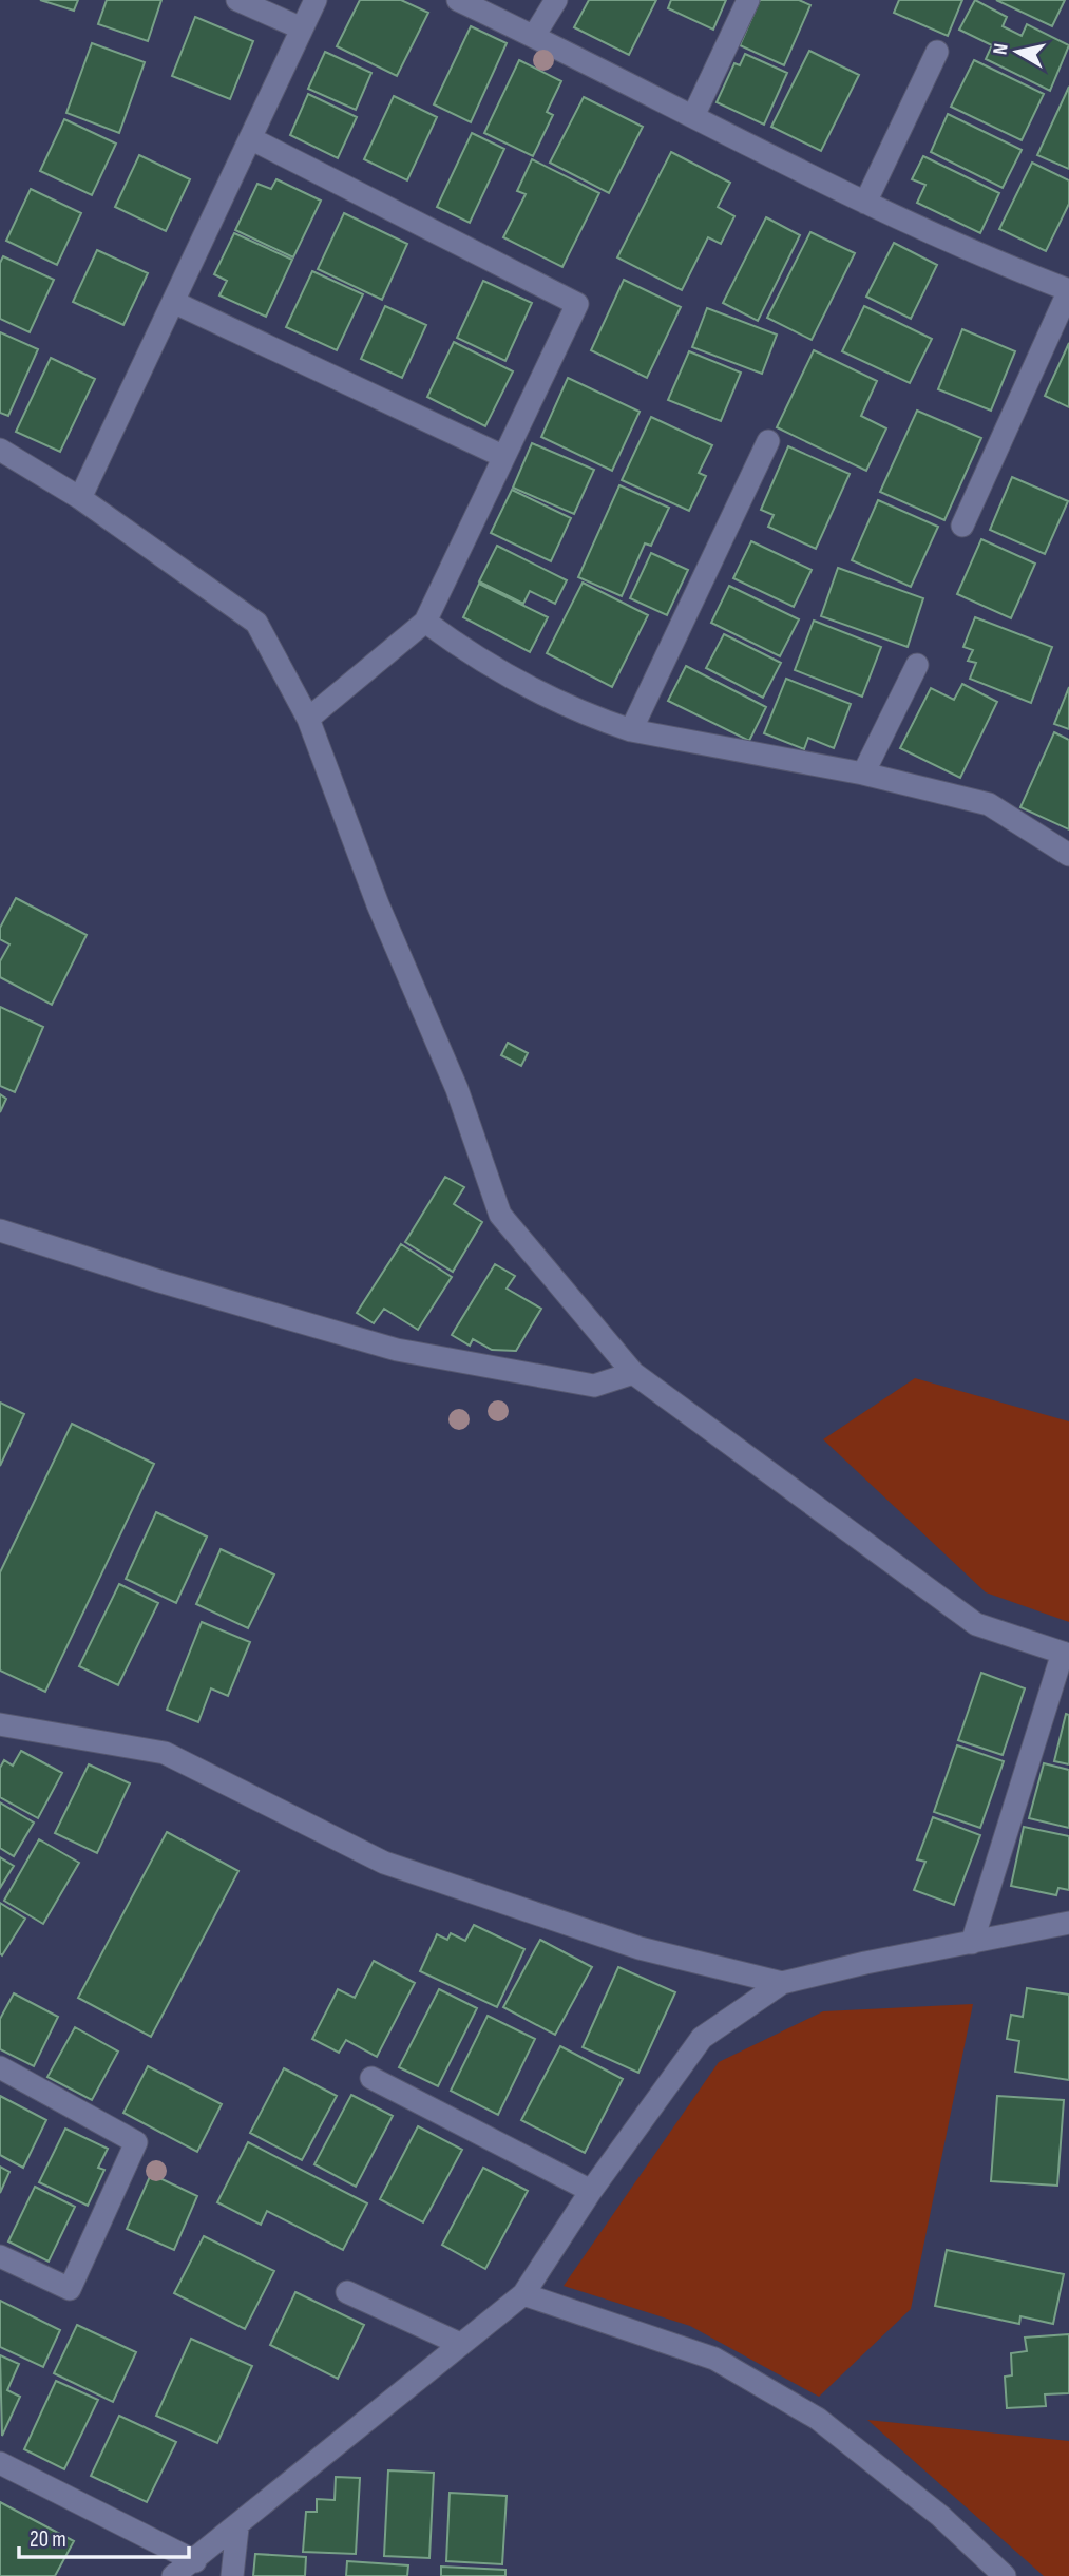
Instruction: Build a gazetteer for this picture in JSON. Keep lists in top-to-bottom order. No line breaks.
{"scale_bar":"20 m","north":"left"}
